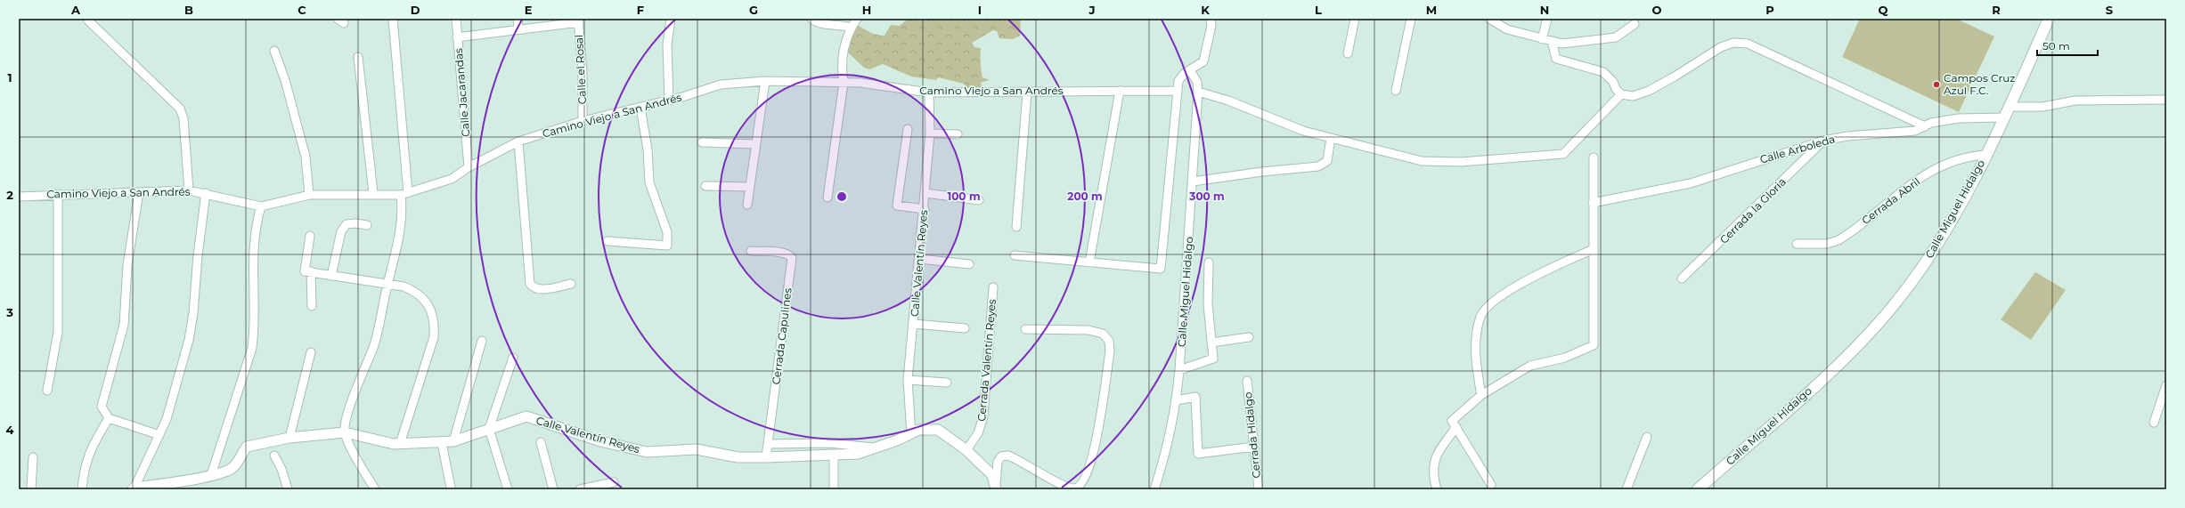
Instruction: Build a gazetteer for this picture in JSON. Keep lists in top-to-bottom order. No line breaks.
{"streets":{"main road":["Calle Miguel Hidalgo"],"street":["Calle el Rosal","Camino Viejo a San Andrés","Calle Jacarandas","Calle Arboleda","Cerrada Abril","Cerrada la Gloria","Calle Valentín Reyes","Cerrada Capulines","Cerrada Valentín Reyes","Cerrada Hidalgo"]},"crossings":[["Calle el Rosal","Camino Viejo a San Andrés"],["Camino Viejo a San Andrés","Calle Jacarandas"],["Camino Viejo a San Andrés","Calle Valentín Reyes"],["Calle Arboleda","Calle Miguel Hidalgo"],["Calle Arboleda","Cerrada la Gloria"],["Cerrada Abril","Calle Miguel Hidalgo"],["Calle Valentín Reyes","Cerrada Capulines"],["Calle Valentín Reyes","Cerrada Valentín Reyes"]],"places":["Campos Cruz Azul F.C."],"scale_bar":"50 m","grid":{"columns":["A","B","C","D","E","F","G","H","I","J","K","L","M","N","O","P","Q","R","S"],"rows":["1","2","3","4"]},"rings":["100 m","200 m","300 m"]}
